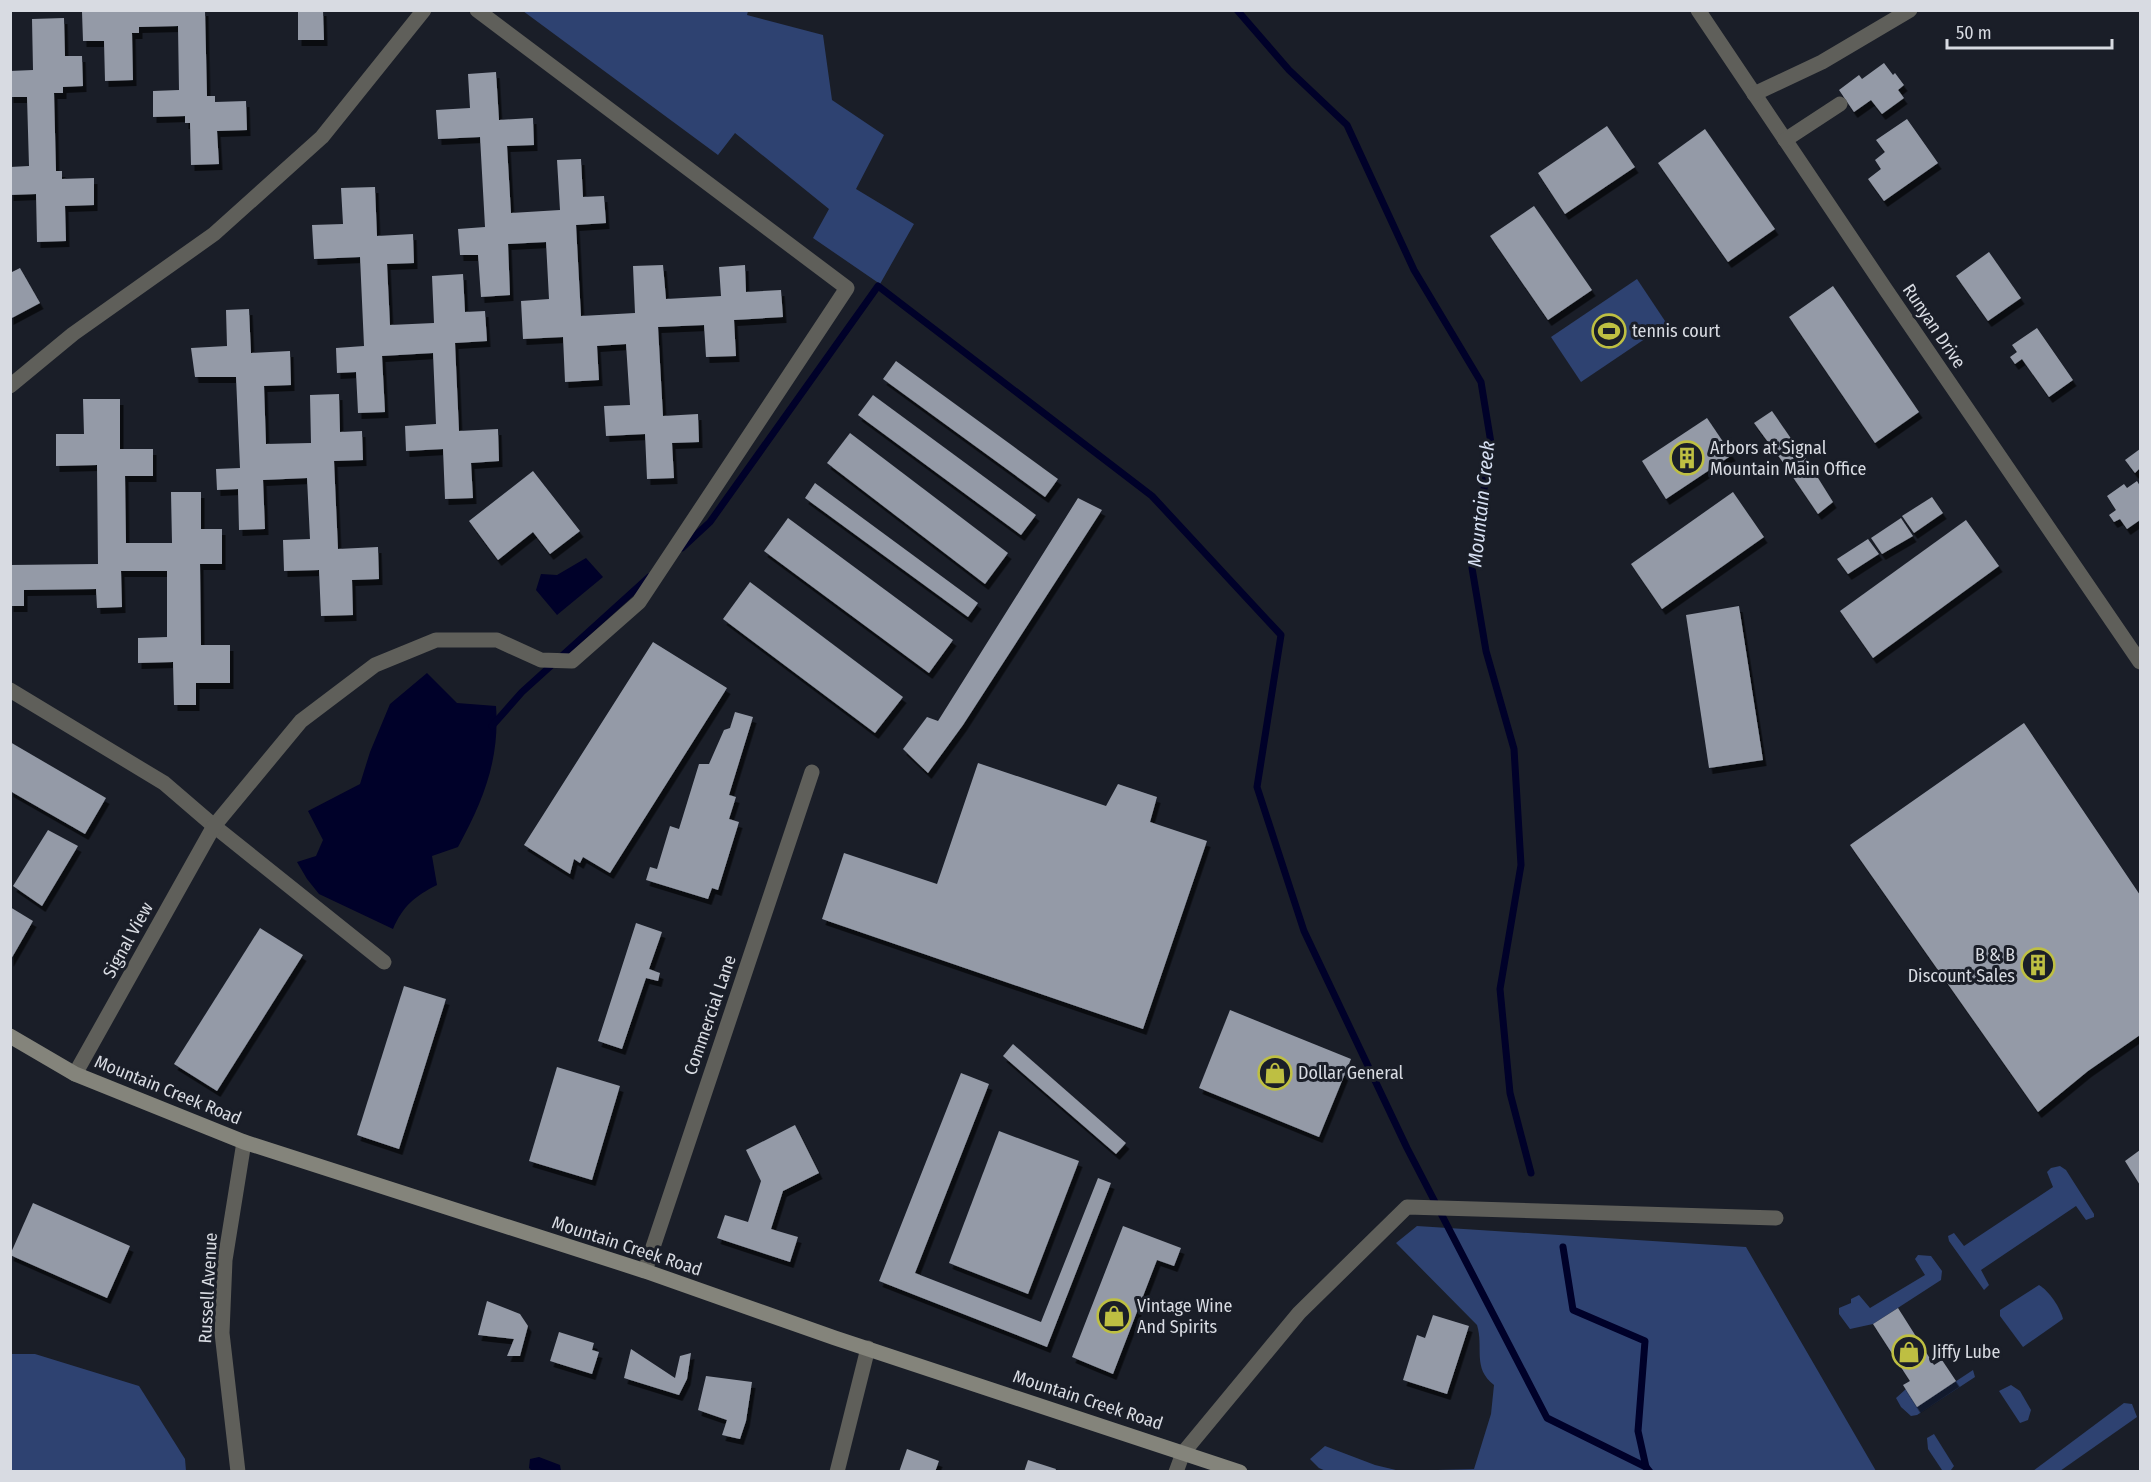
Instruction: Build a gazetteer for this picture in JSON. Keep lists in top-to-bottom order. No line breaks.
{"streets":{"main road":["Mountain Creek Road"],"street":["Runyan Drive","Signal View","Commercial Lane","Russell Avenue"]},"crossings":[["Signal View","Mountain Creek Road"],["Commercial Lane","Mountain Creek Road"],["Mountain Creek Road","Russell Avenue"]],"water":["Mountain Creek"],"places":{"sports":["tennis court"],"building":["Arbors at Signal Mountain Main Office","B & B Discount Sales"],"shop":["Dollar General","Vintage Wine And Spirits","Jiffy Lube"]},"scale_bar":"50 m"}
